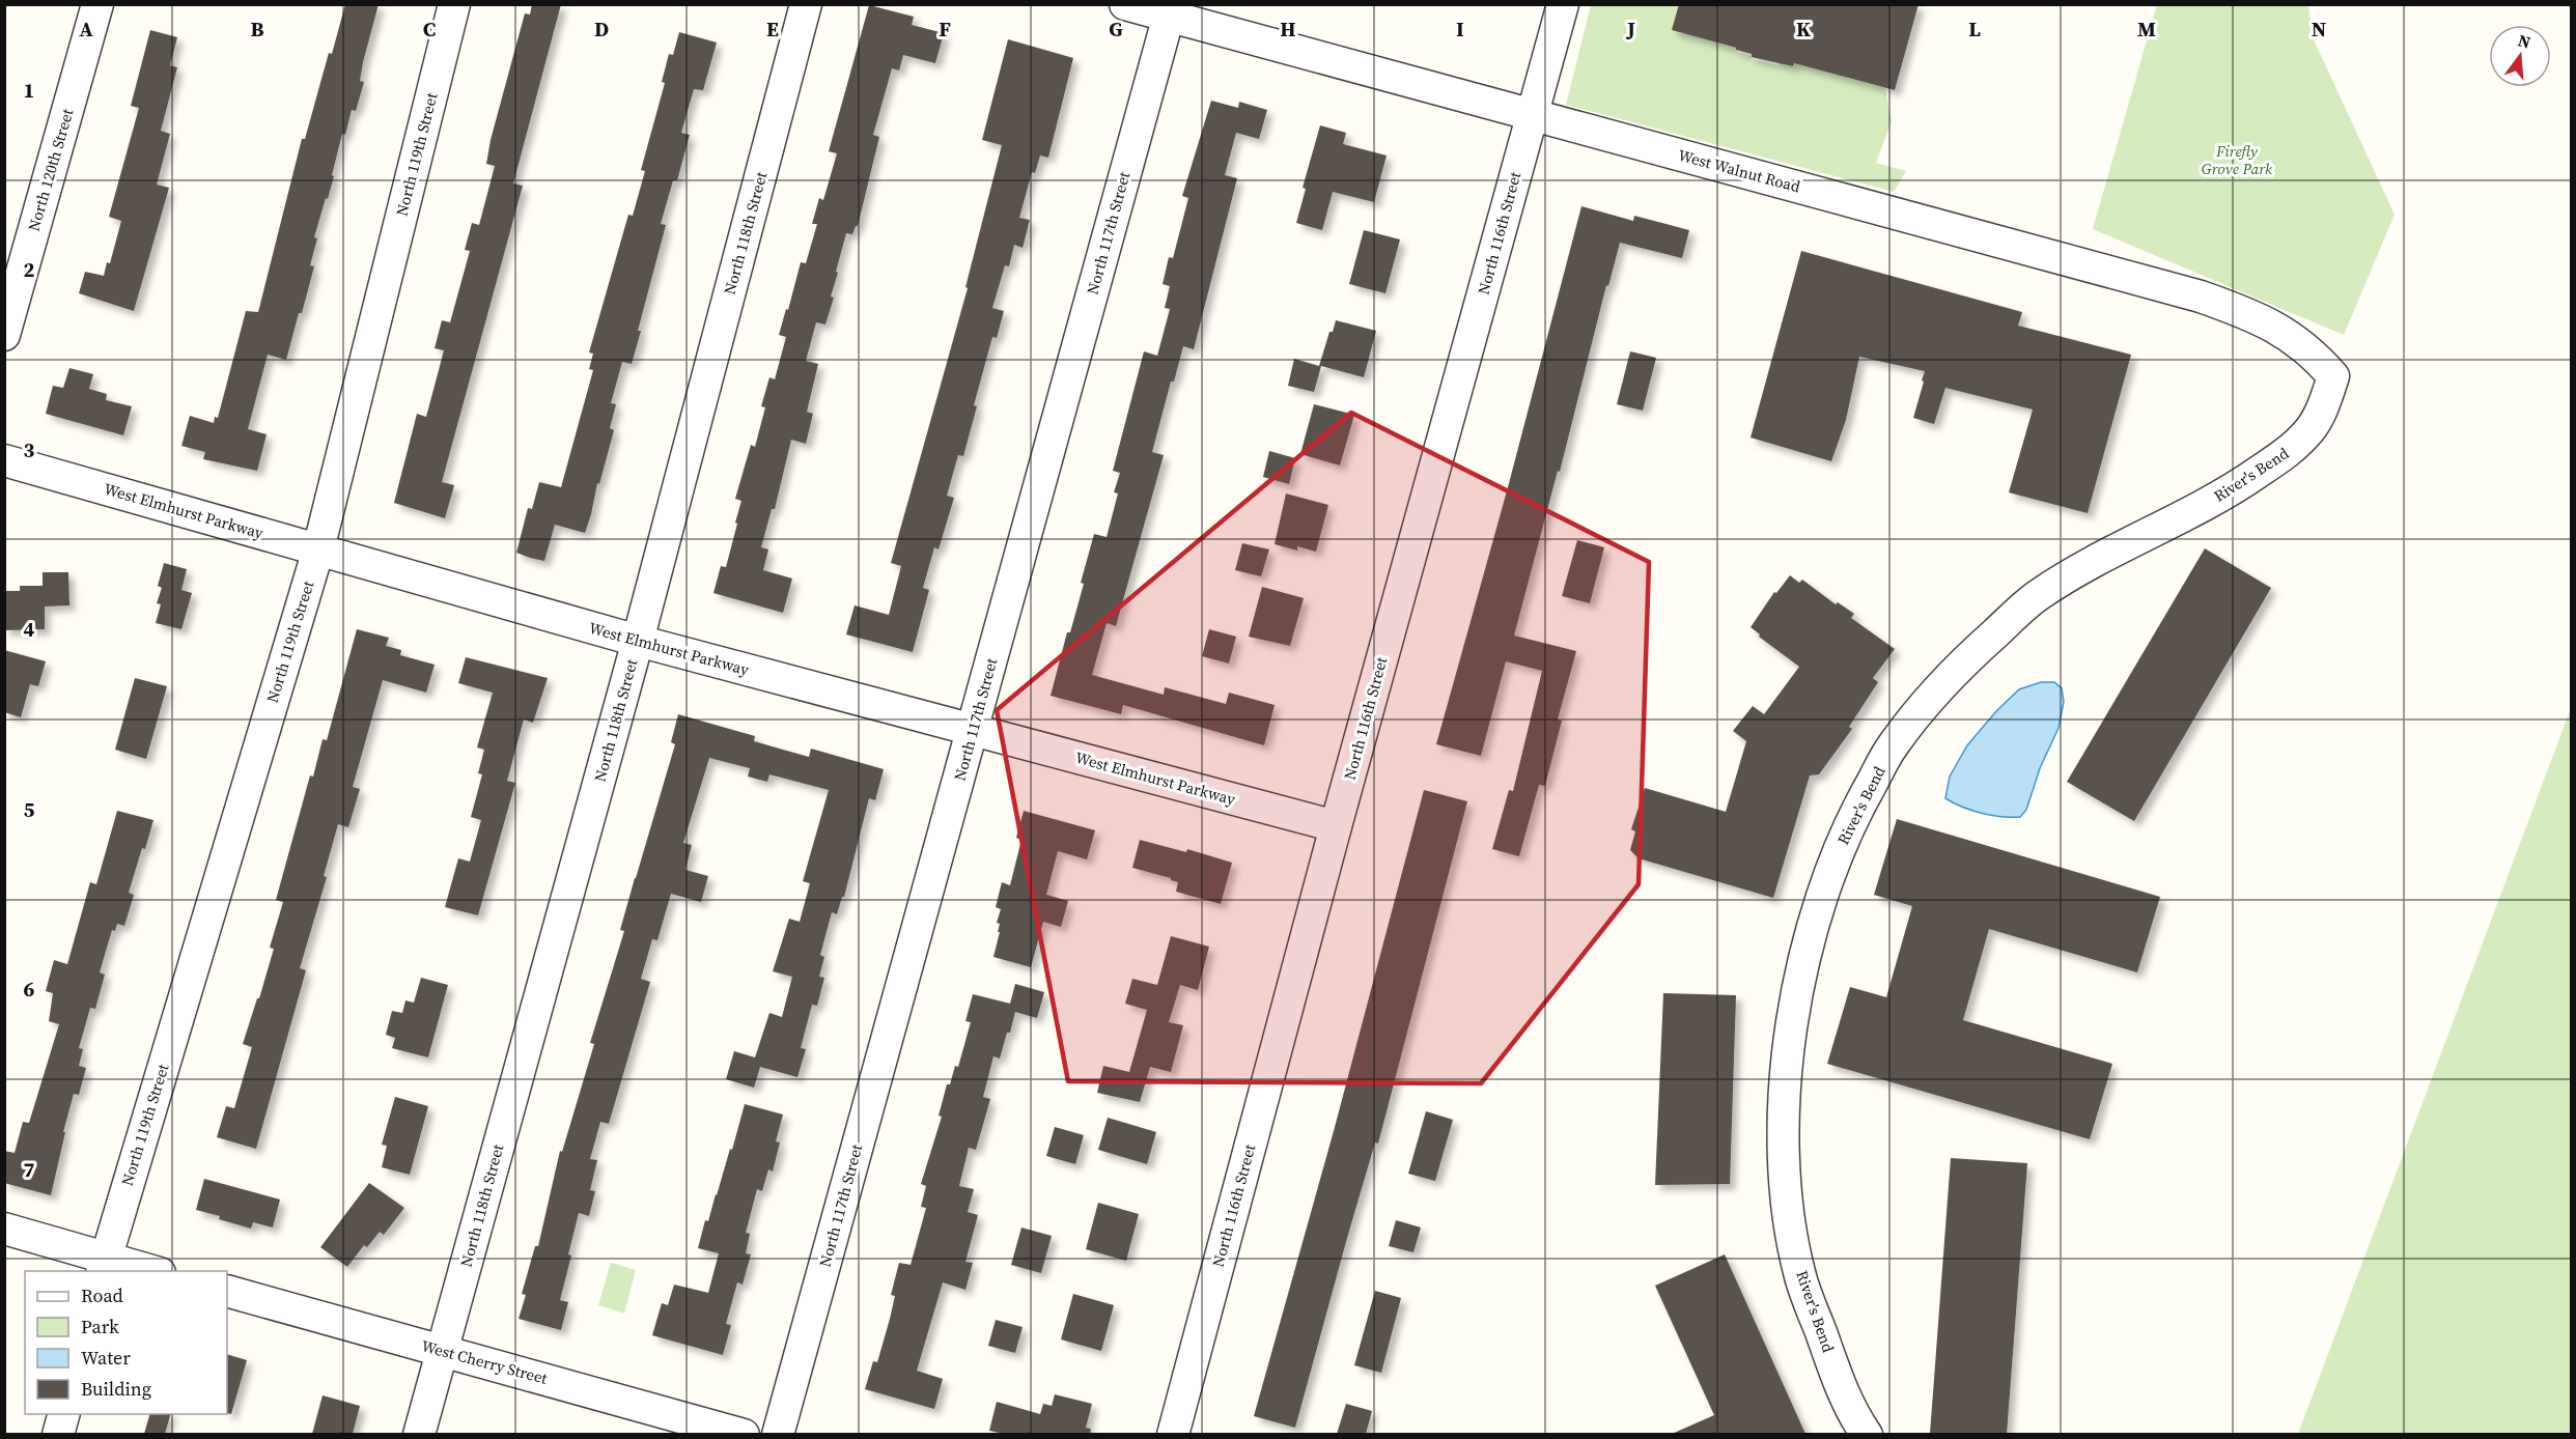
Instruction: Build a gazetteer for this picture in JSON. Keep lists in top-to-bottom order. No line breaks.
{"streets":{"street":["North 119th Street","North 120th Street","West Walnut Road","North 118th Street","North 117th Street","North 116th Street","River's Bend","West Elmhurst Parkway","West Cherry Street"]},"crossings":[["North 119th Street","West Elmhurst Parkway"],["West Walnut Road","North 117th Street"],["West Walnut Road","North 116th Street"],["West Walnut Road","River's Bend"],["North 118th Street","West Elmhurst Parkway"],["North 118th Street","West Cherry Street"],["North 117th Street","West Elmhurst Parkway"],["North 116th Street","West Elmhurst Parkway"]],"parks":["Firefly Grove Park"],"legend":["Road","Park","Water","Building"],"north":"top","grid":{"columns":["A","B","C","D","E","F","G","H","I","J","K","L","M","N"],"rows":["1","2","3","4","5","6","7"]}}
